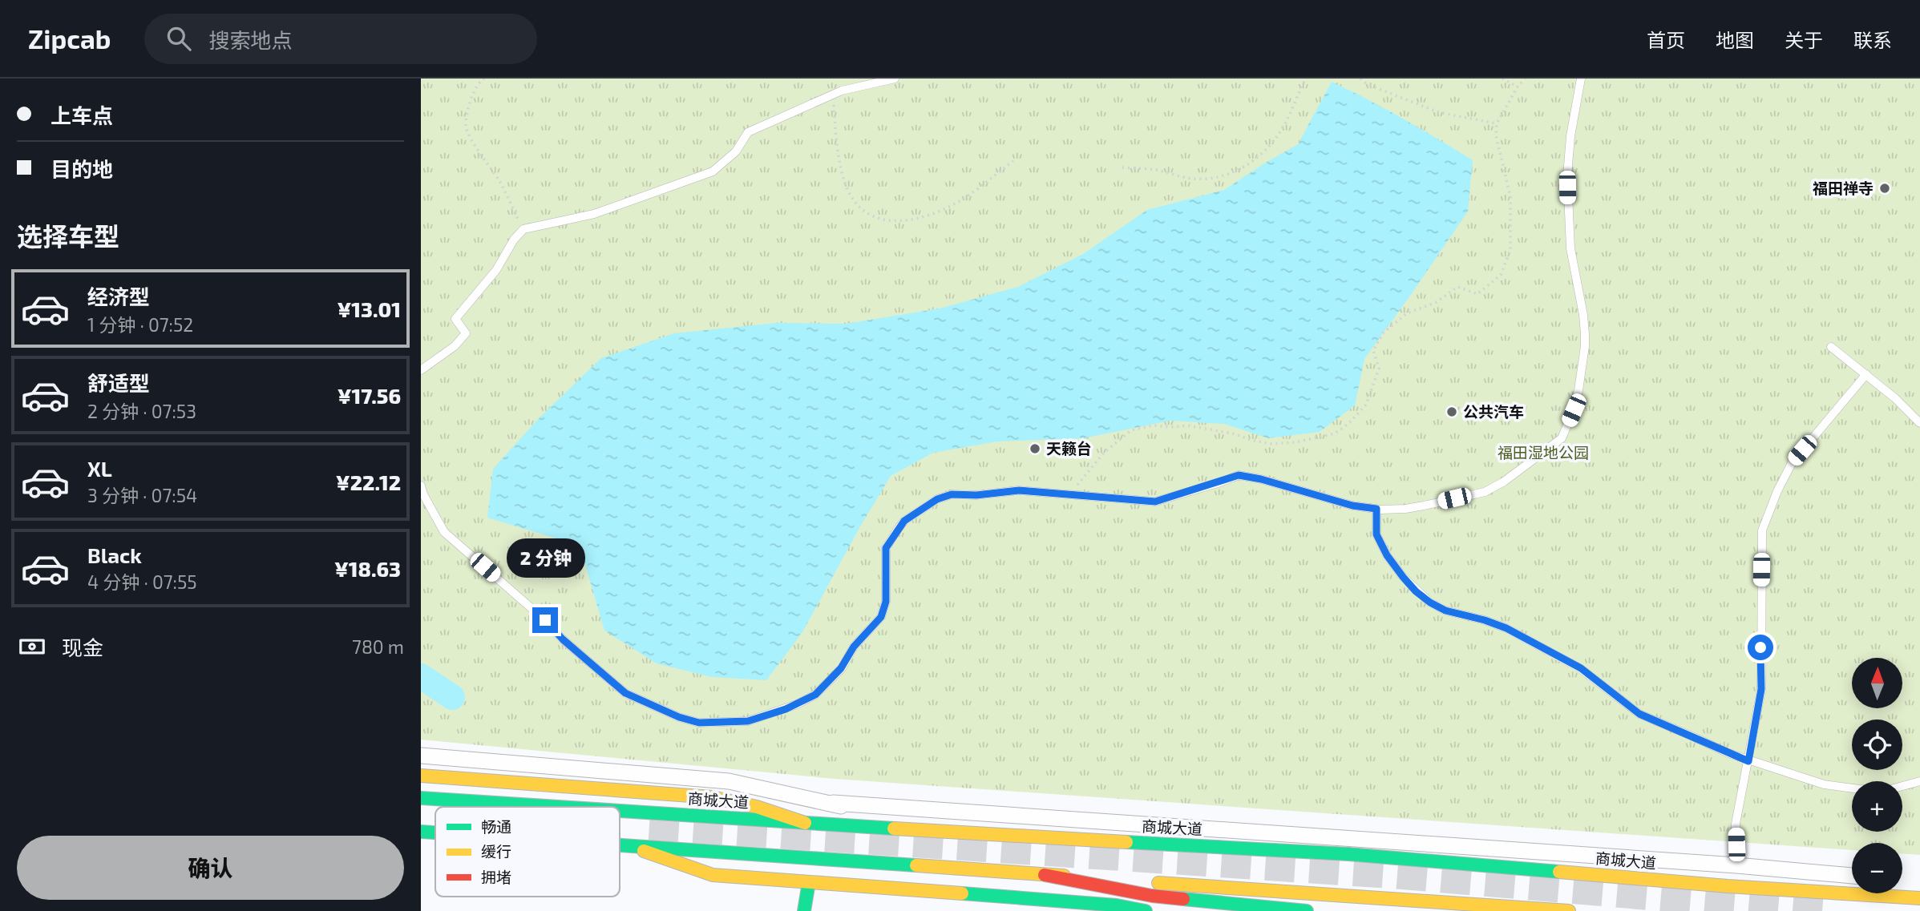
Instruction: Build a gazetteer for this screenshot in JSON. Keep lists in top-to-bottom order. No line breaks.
{"streets":{"main road":["商城大道"]},"parks":["福田湿地公园"],"places":["福田禅寺","公共汽车","天籁台"],"legend":["畅通","缓行","拥堵"],"north":"top","page":{"header":"Zipcab","search":"搜索地点","nav":["首页","地图","关于","联系"],"banner":["上车点","目的地"],"heading":"选择车型","list":[{"name":"经济型","note":"1 分钟 · 07:52","value":"¥13.01"},{"name":"舒适型","note":"2 分钟 · 07:53","value":"¥17.56"},{"name":"XL","note":"3 分钟 · 07:54","value":"¥22.12"},{"name":"Black","note":"4 分钟 · 07:55","value":"¥18.63"}],"bubble":"2 分钟","pay":["现金","780 m"],"map_buttons":["+","−"],"buttons":"确认"}}
